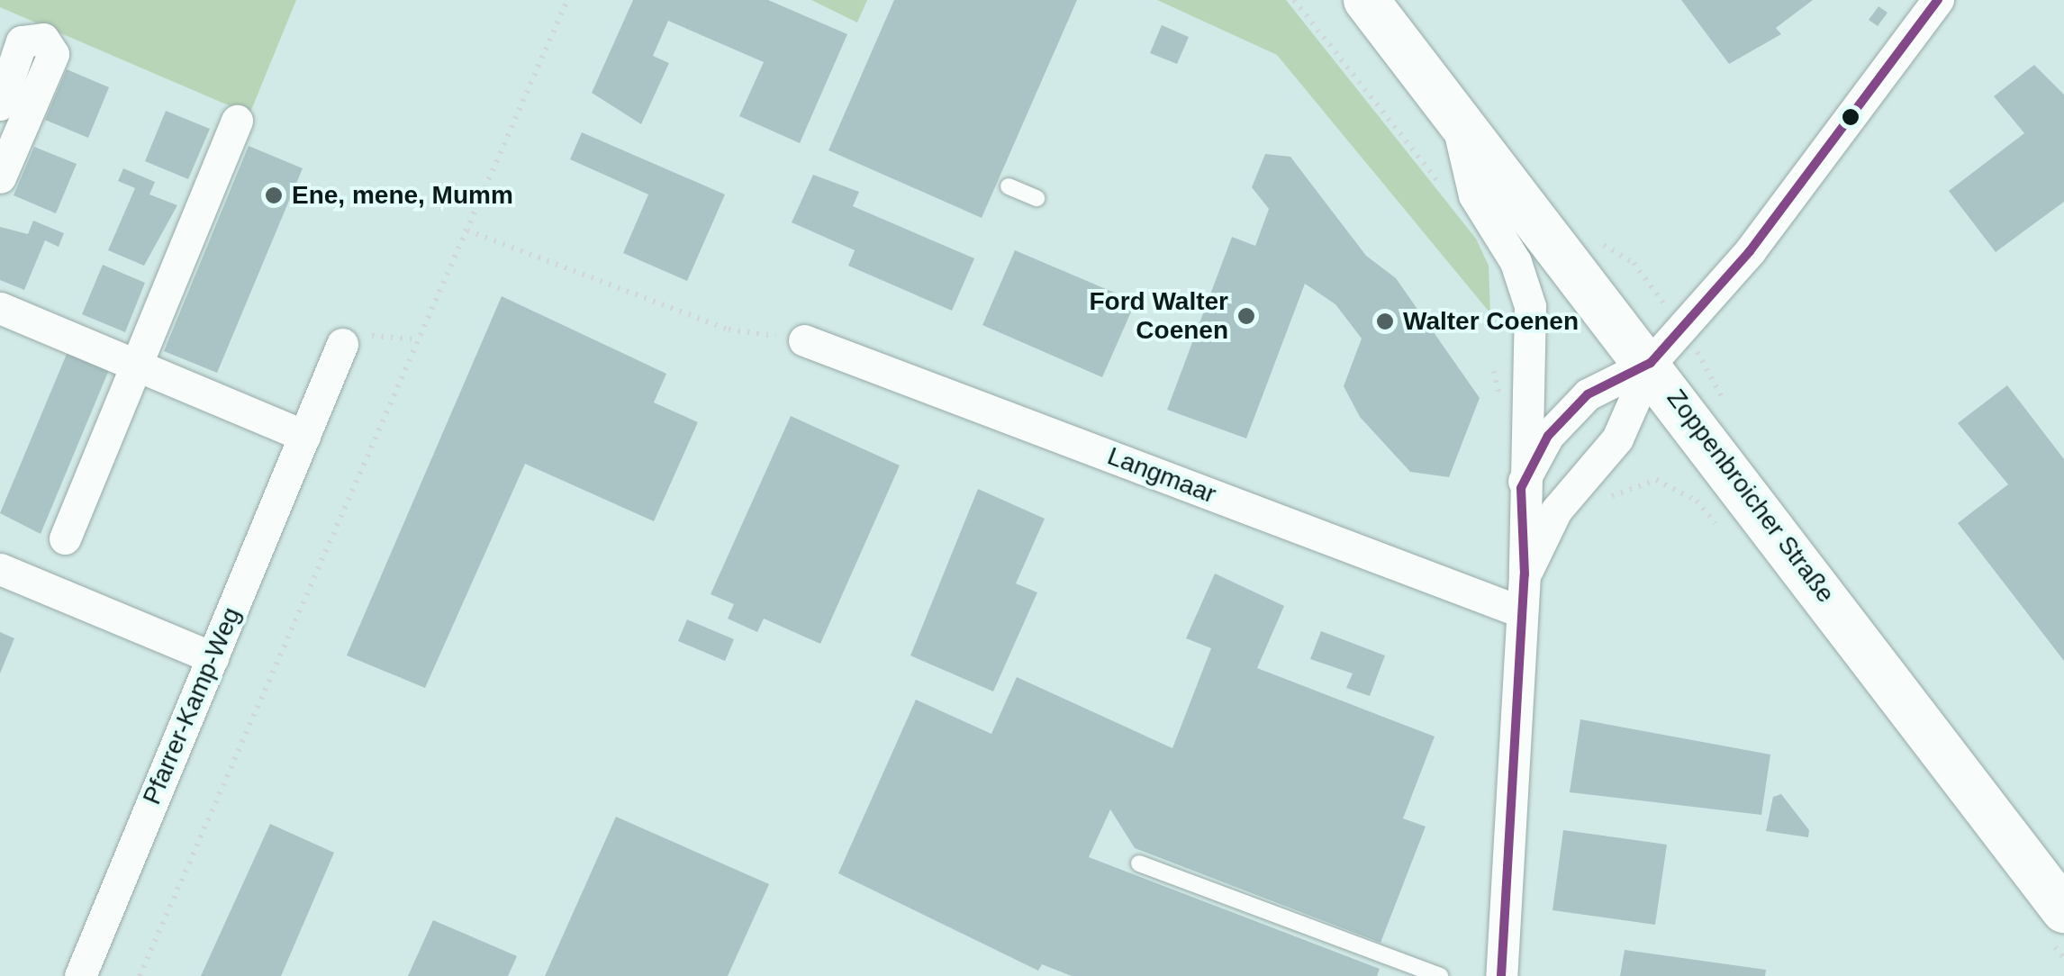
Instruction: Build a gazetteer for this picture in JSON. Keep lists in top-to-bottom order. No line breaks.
{"streets":{"main road":["Zoppenbroicher Straße"],"street":["Langmaar","Pfarrer-Kamp-Weg"]},"places":["Ene, mene, Mumm","Ford Walter Coenen","Walter Coenen"]}
